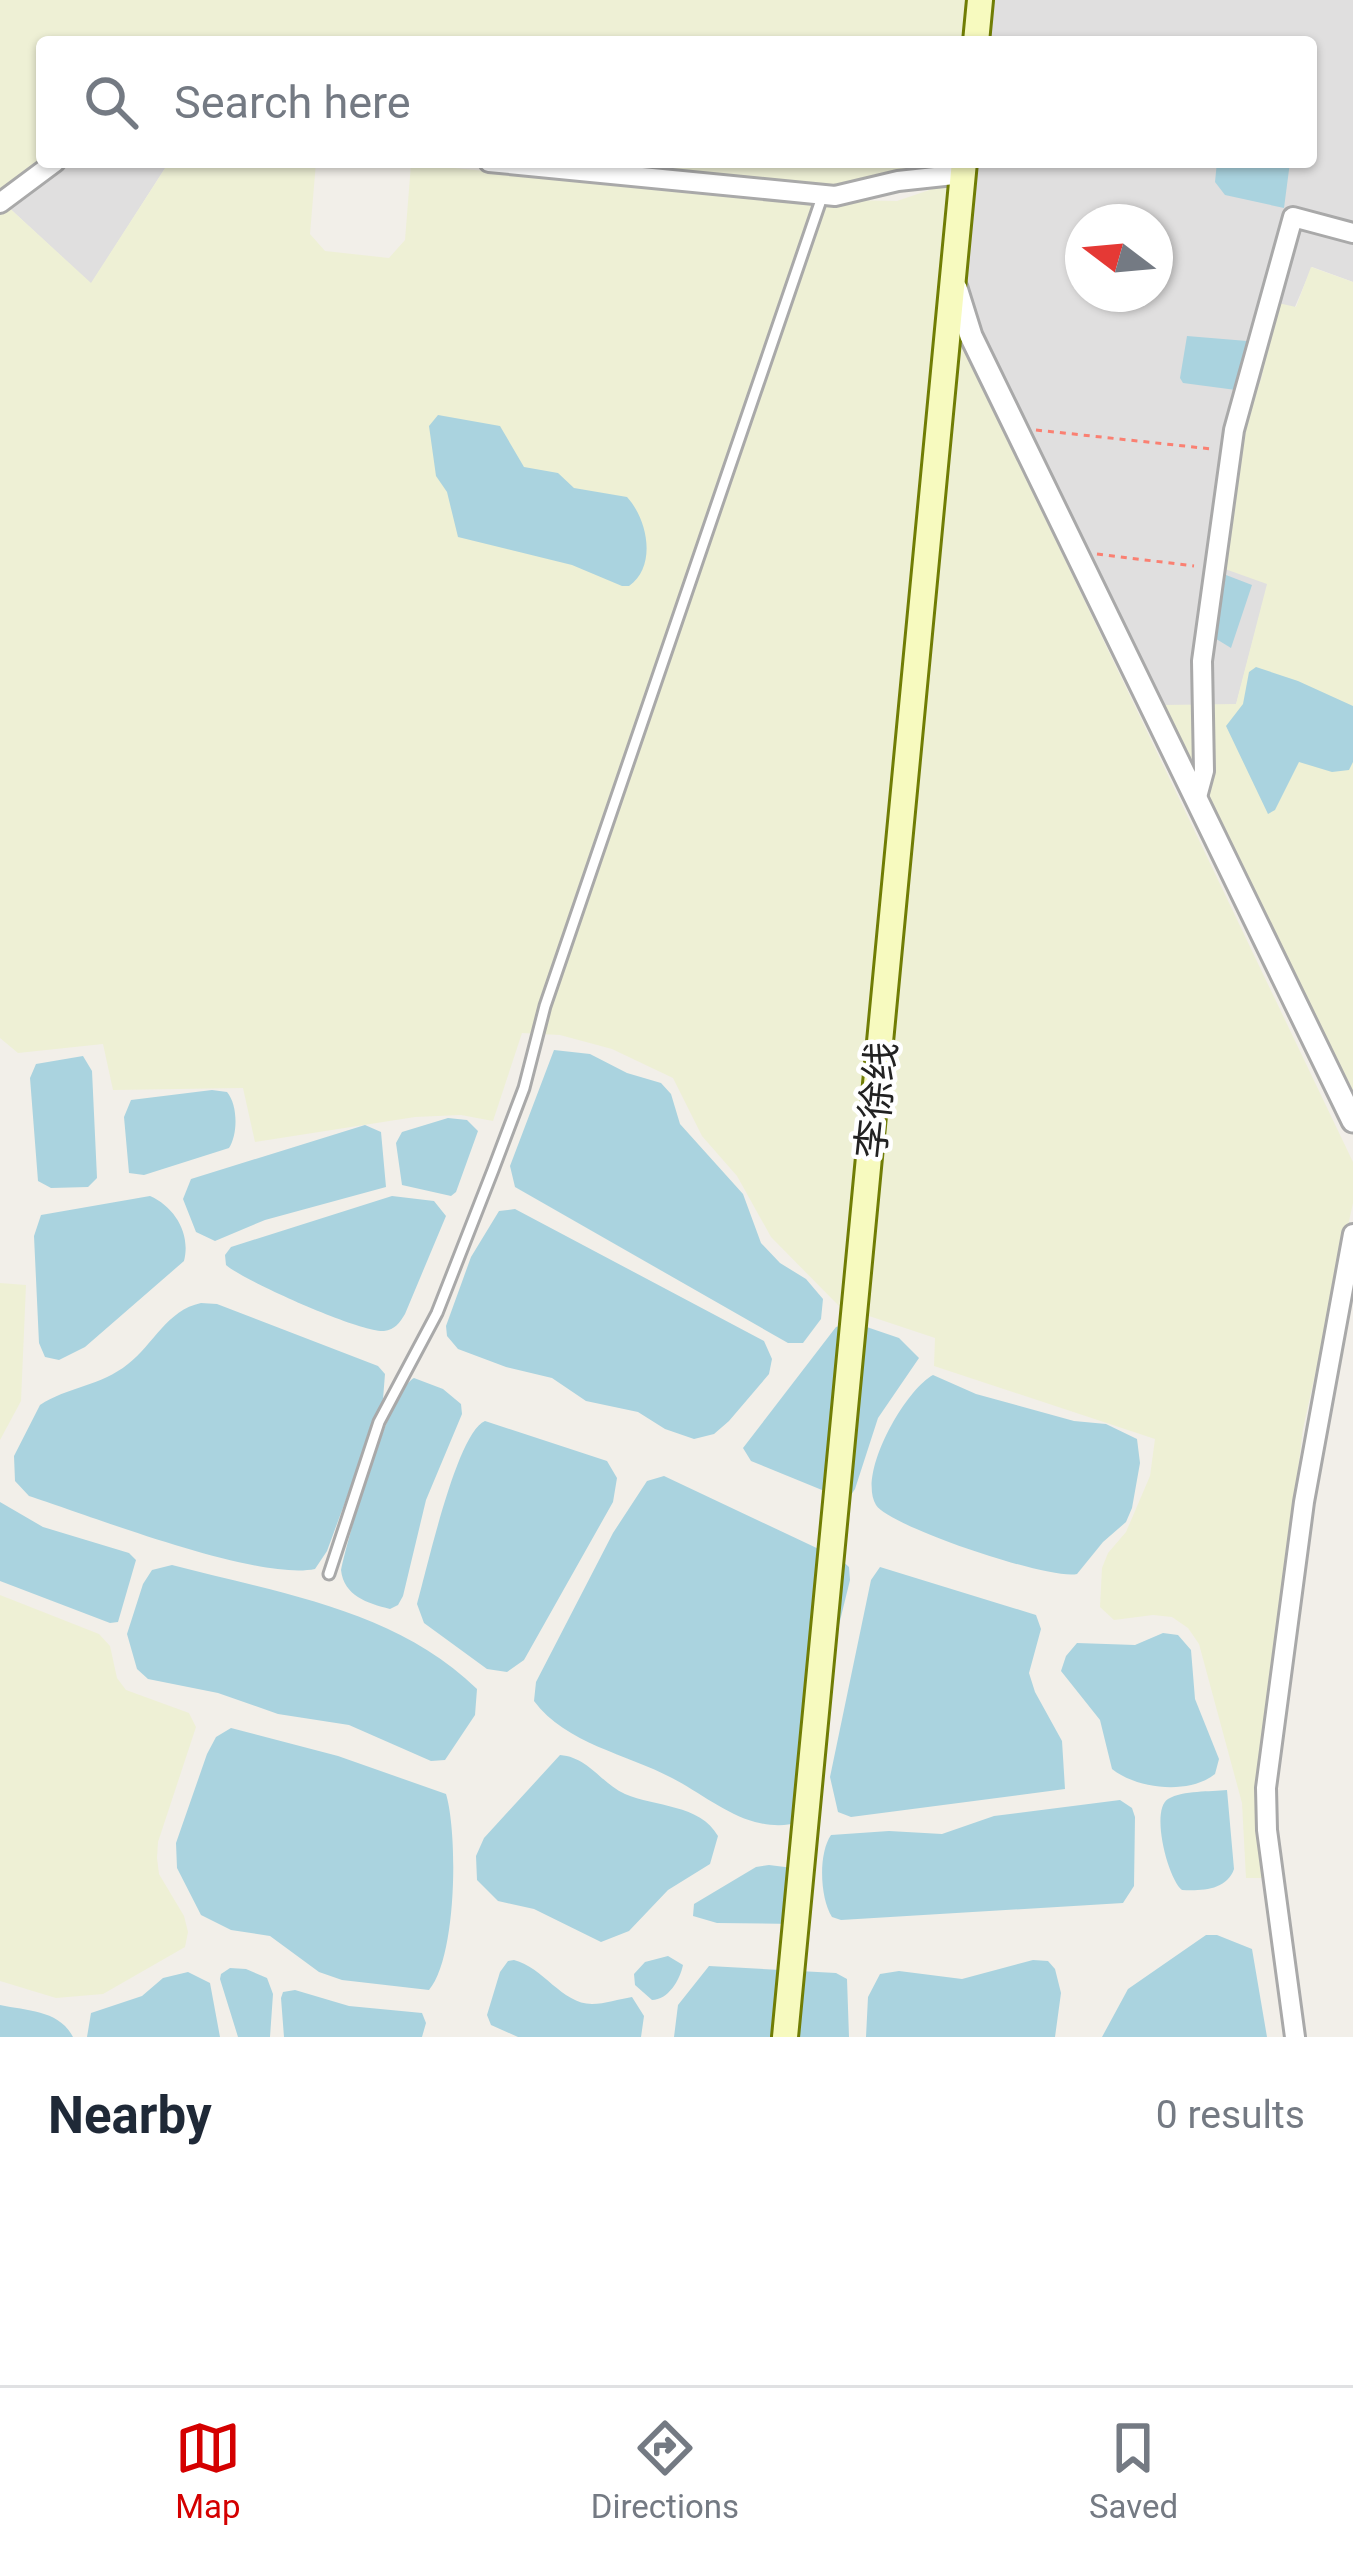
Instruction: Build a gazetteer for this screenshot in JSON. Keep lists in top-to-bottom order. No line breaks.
{"streets":{"main road":["李徐线"]},"north":"left","page":{"search":"Search here","heading":["Nearby","0 results"],"nav":["Map","Directions","Saved"]}}
